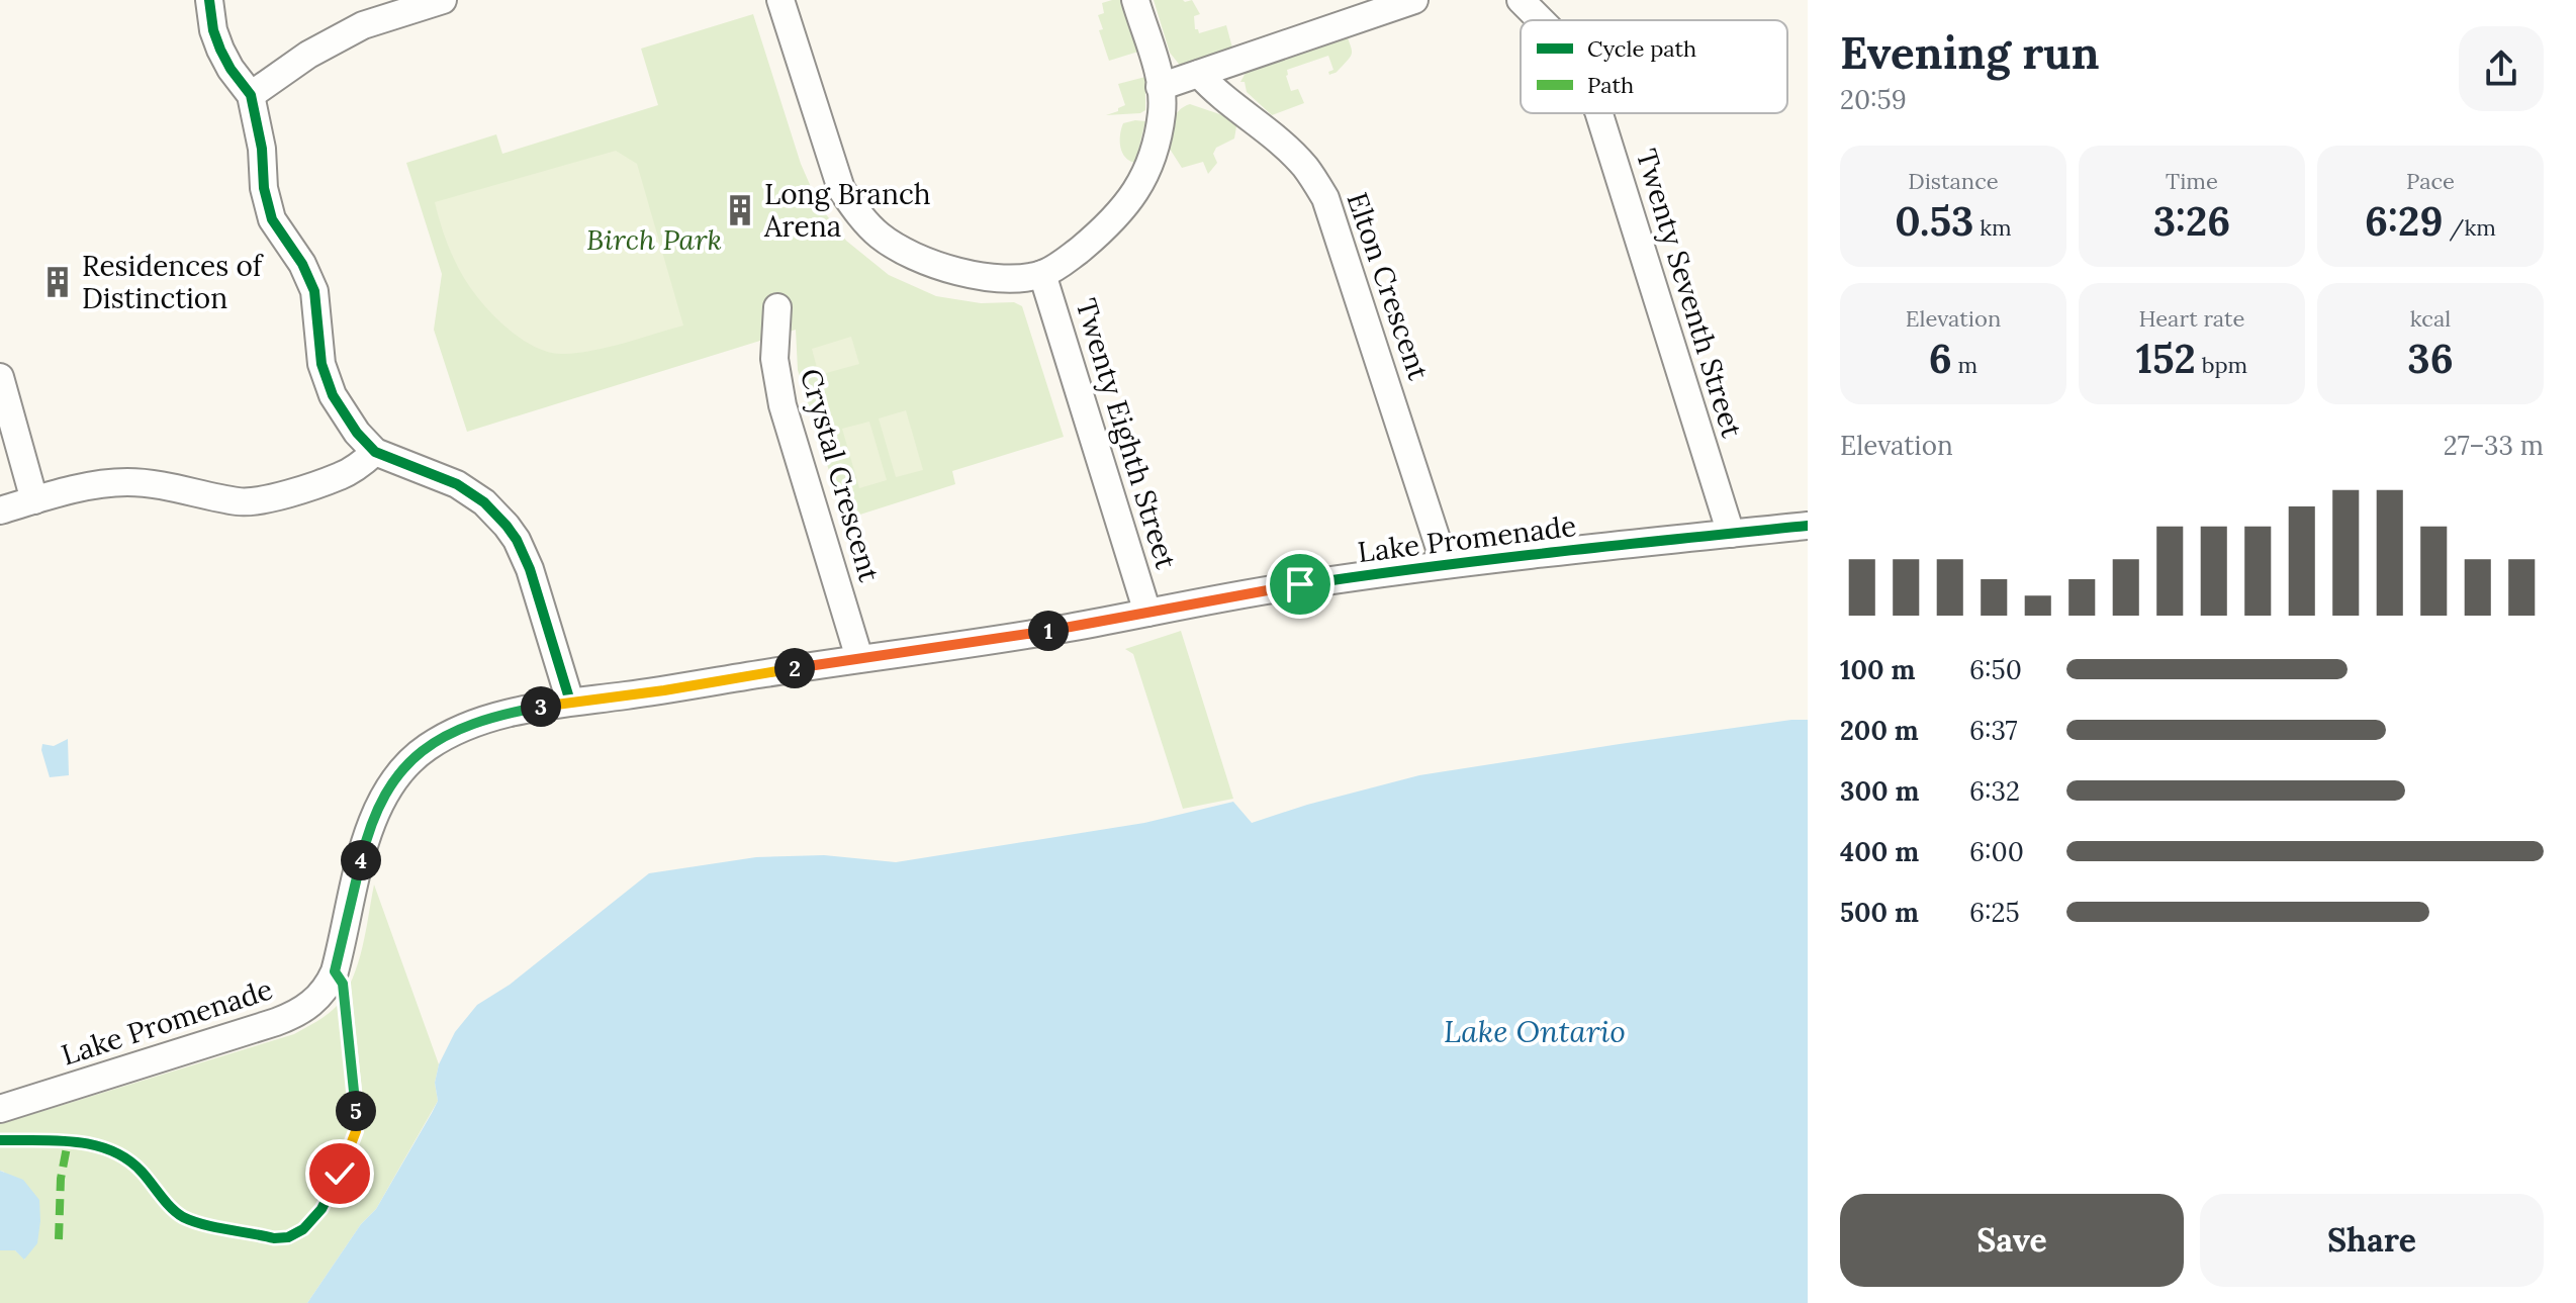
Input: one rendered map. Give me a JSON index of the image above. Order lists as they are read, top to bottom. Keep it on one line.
{"streets":{"street":["Elton Crescent","Twenty Seventh Street","Twenty Eighth Street","Crystal Crescent","Lake Promenade"]},"crossings":[["Elton Crescent","Lake Promenade"],["Twenty Seventh Street","Lake Promenade"],["Twenty Eighth Street","Lake Promenade"],["Crystal Crescent","Lake Promenade"]],"water":["Lake Ontario"],"parks":["Birch Park"],"places":{"building":["Long Branch Arena","Residences of Distinction"]},"legend":["Cycle path","Path"],"page":{"heading":["Evening run","20:59"],"stats":[["Distance","0.53 km"],["Time","3:26"],["Pace","6:29 /km"],["Elevation","6 m"],["Heart rate","152 bpm"],["kcal","36"]],"chart":["Elevation","27–33 m"],"pins":["1","2","3","4","5"],"list":[{"name":"100 m","note":"6:50"},{"name":"200 m","note":"6:37"},{"name":"300 m","note":"6:32"},{"name":"400 m","note":"6:00"},{"name":"500 m","note":"6:25"}],"buttons":["Save","Share"]}}
